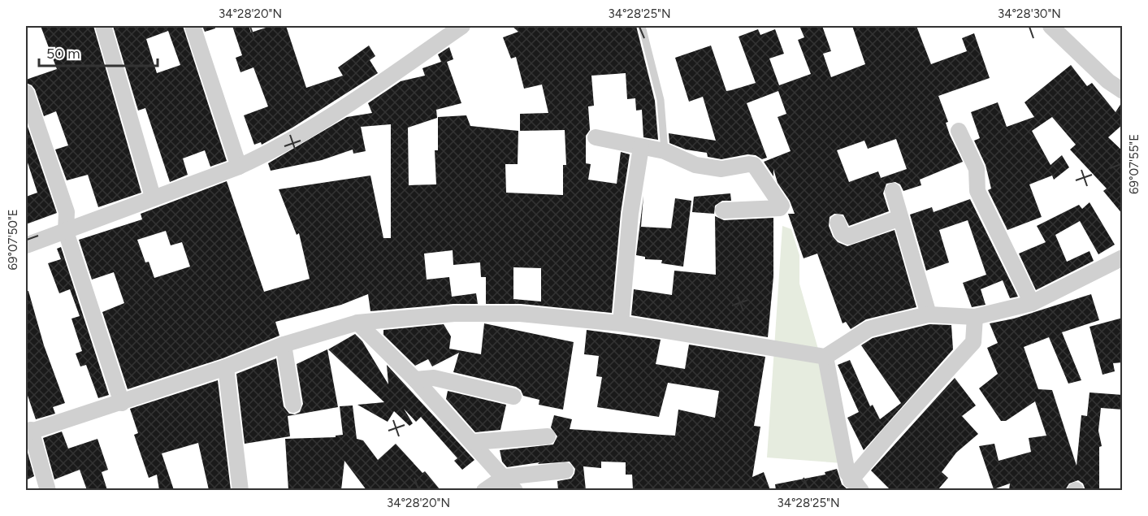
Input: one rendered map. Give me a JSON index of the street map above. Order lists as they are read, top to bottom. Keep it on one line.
{"scale_bar":"50 m","coordinates":["34°28'20\"N","34°28'25\"N","34°28'30\"N","69°07'55\"E","69°07'50\"E"]}
